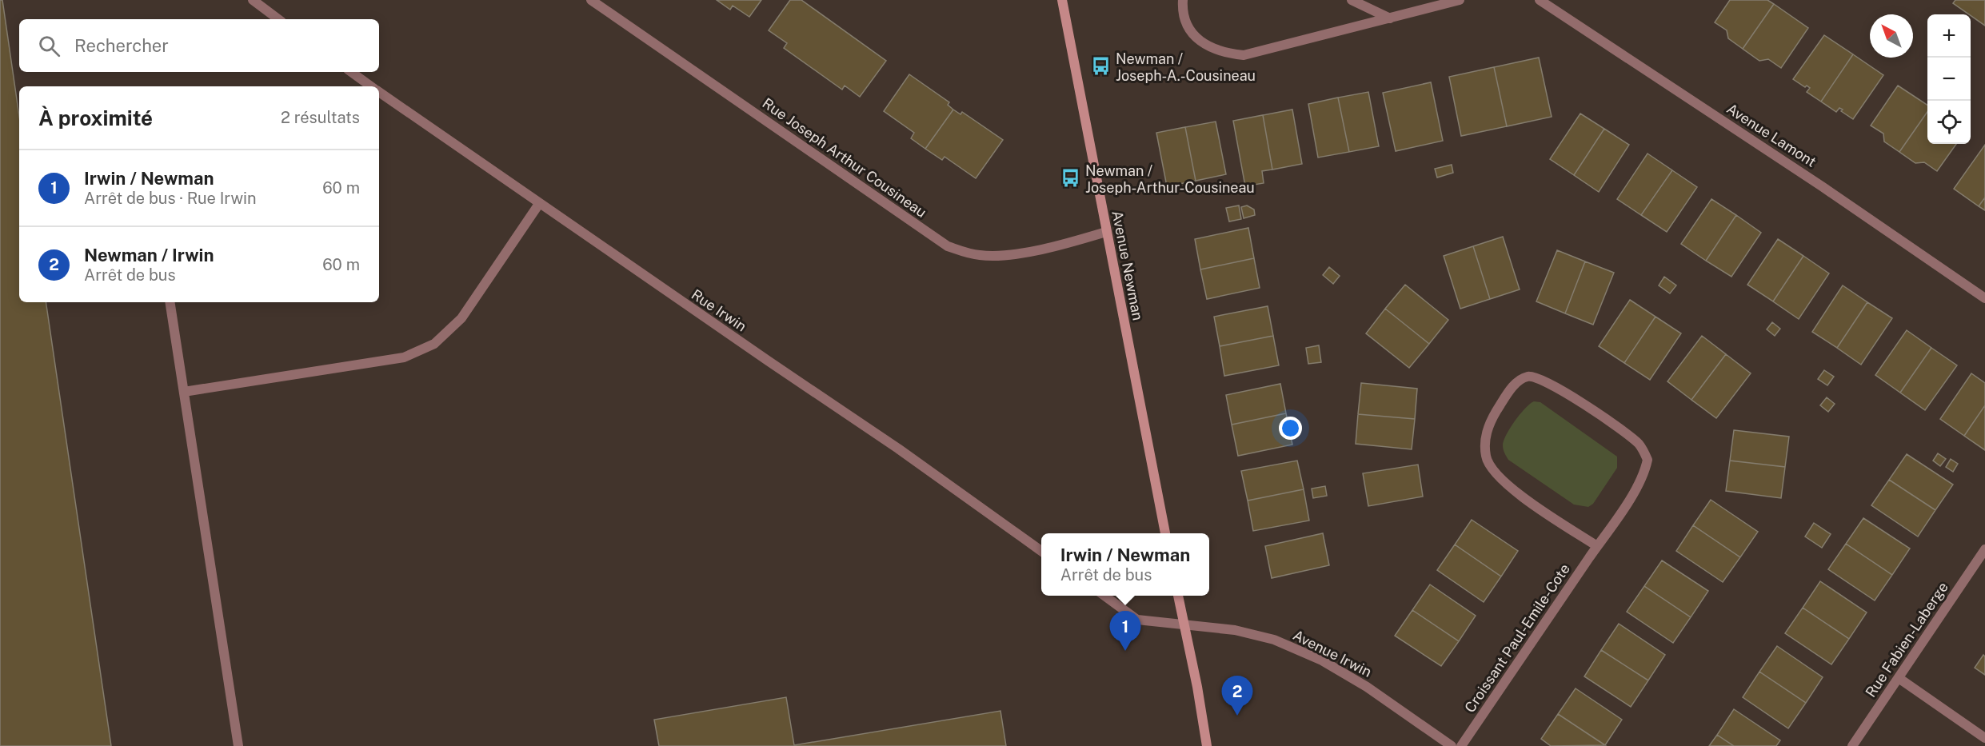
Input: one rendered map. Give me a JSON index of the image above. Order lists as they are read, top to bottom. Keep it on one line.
{"streets":{"street":["Avenue Lamont","Rue Joseph Arthur Cousineau","Avenue Newman","Rue Irwin","Croissant Paul-Emile-Cote","Rue Fabien-Laberge","Avenue Irwin"]},"crossings":[["Rue Joseph Arthur Cousineau","Avenue Newman"]],"places":{"bus stop":["Newman / Joseph-A.-Cousineau","Newman / Joseph-Arthur-Cousineau"]},"north":"top left","page":{"map_buttons":["+","−"],"search":"Rechercher","heading":["À proximité","2 résultats"],"list":[{"mark":"1","name":"Irwin / Newman","note":"Arrêt de bus · Rue Irwin","value":"60 m"},{"mark":"2","name":"Newman / Irwin","note":"Arrêt de bus","value":"60 m"}],"popup":["Irwin / Newman","Arrêt de bus"],"pins":["1","2"]}}
